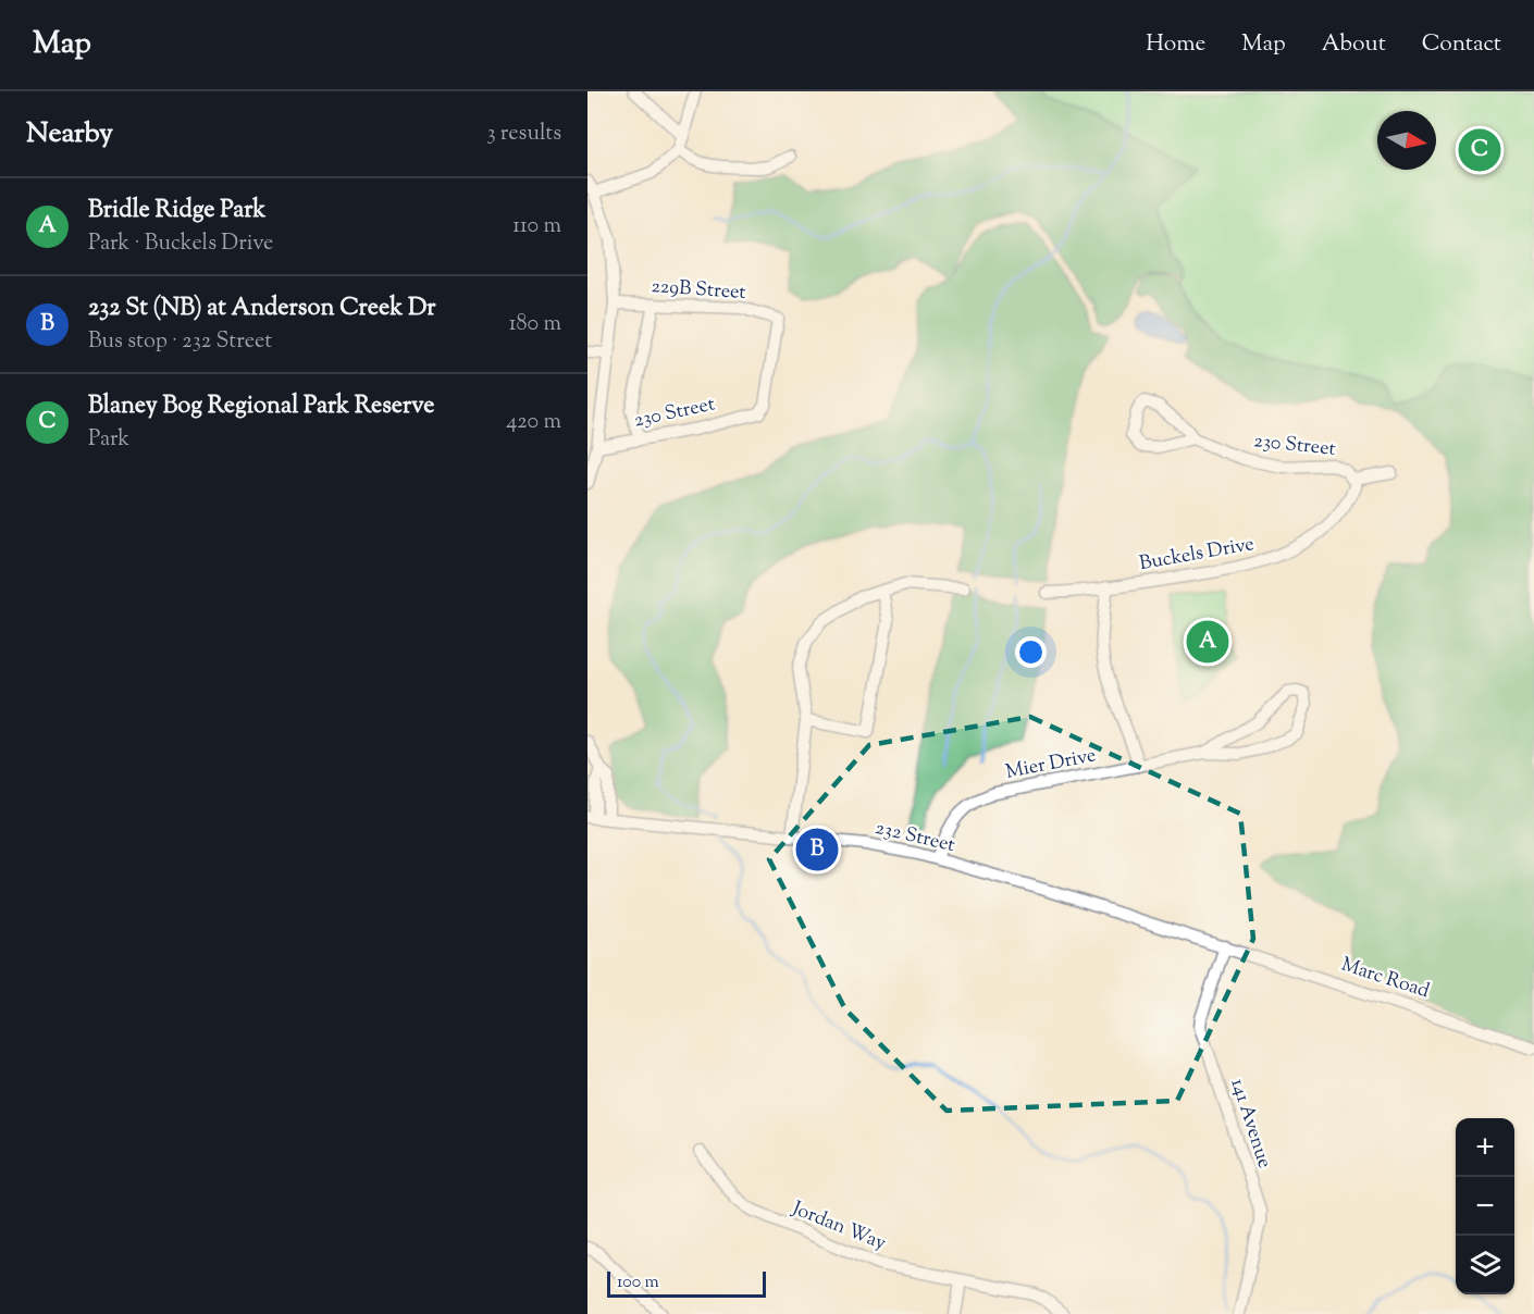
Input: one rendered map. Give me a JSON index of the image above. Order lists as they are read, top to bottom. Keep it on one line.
{"streets":{"street":["229B Street","230 Street","Buckels Drive","Mier Drive","232 Street","Marc Road","141 Avenue","Jordan Way"]},"crossings":[["229B Street","230 Street"],["230 Street","Buckels Drive"],["Mier Drive","232 Street"],["232 Street","Marc Road"],["232 Street","141 Avenue"],["Marc Road","141 Avenue"]],"scale_bar":"100 m","north":"right","page":{"header":"Map","nav":["Home","Map","About","Contact"],"heading":["Nearby","3 results"],"pins":["C","A","B"],"list":[{"mark":"A","name":"Bridle Ridge Park","note":"Park · Buckels Drive","value":"110 m"},{"mark":"B","name":"232 St (NB) at Anderson Creek Dr","note":"Bus stop · 232 Street","value":"180 m"},{"mark":"C","name":"Blaney Bog Regional Park Reserve","note":"Park","value":"420 m"}],"map_buttons":["+","−"],"scale":"100 m"}}
